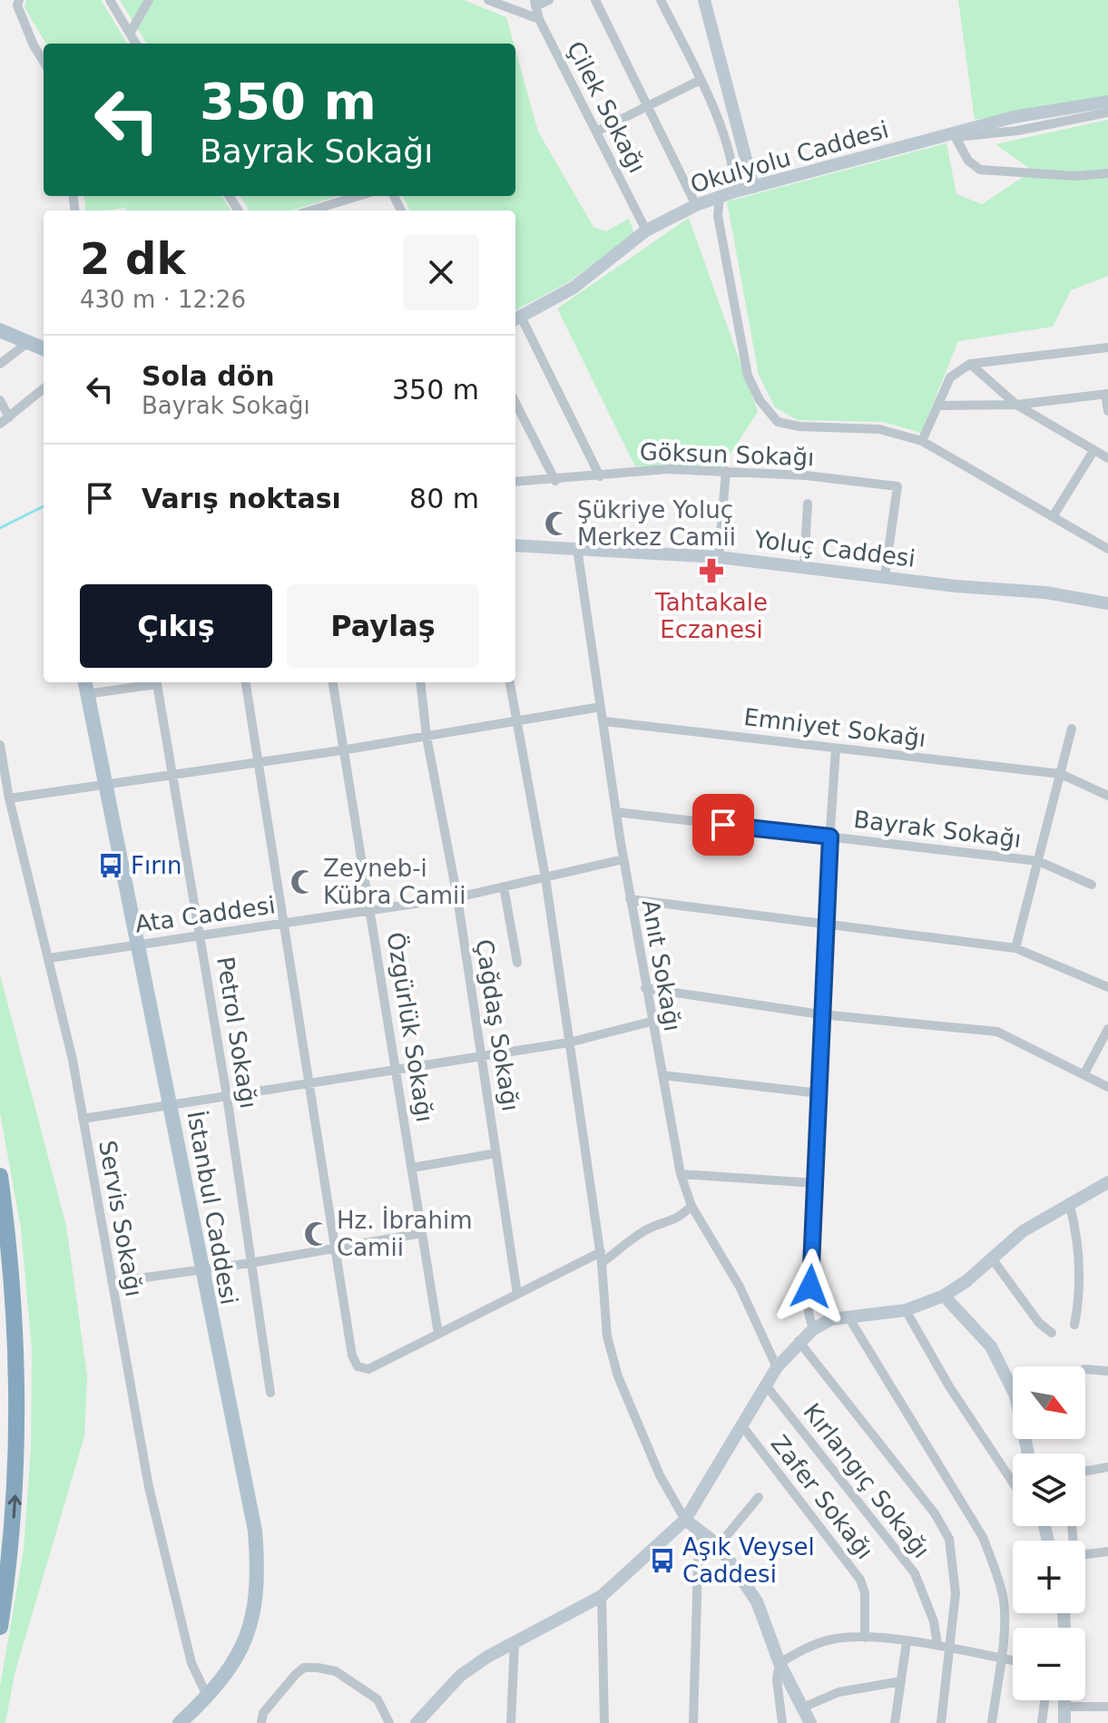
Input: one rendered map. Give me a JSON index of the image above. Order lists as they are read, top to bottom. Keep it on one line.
{"streets":{"main road":["İstanbul Caddesi"],"street":["Çilek Sokağı","Okulyolu Caddesi","Göksun Sokağı","Yoluç Caddesi","Emniyet Sokağı","Bayrak Sokağı","Ata Caddesi","Anıt Sokağı","Çağdaş Sokağı","Özgürlük Sokağı","Petrol Sokağı","Servis Sokağı","Kırlangıç Sokağı","Zafer Sokağı"]},"crossings":[["Çilek Sokağı","Okulyolu Caddesi"],["Göksun Sokağı","Yoluç Caddesi"],["Yoluç Caddesi","Anıt Sokağı"],["Emniyet Sokağı","Anıt Sokağı"],["Bayrak Sokağı","Anıt Sokağı"],["Ata Caddesi","Anıt Sokağı"],["Ata Caddesi","Çağdaş Sokağı"],["Ata Caddesi","Özgürlük Sokağı"],["Ata Caddesi","Petrol Sokağı"],["Ata Caddesi","İstanbul Caddesi"],["Ata Caddesi","Servis Sokağı"],["İstanbul Caddesi","Servis Sokağı"]],"places":{"mosque":["Şükriye Yoluç Merkez Camii","Zeyneb-i Kübra Camii","Hz. İbrahim Camii"],"pharmacy":["Tahtakale Eczanesi"],"bus stop":["Fırın","Aşık Veysel Caddesi"]},"north":"bottom right","page":{"turn":["350 m","Bayrak Sokağı"],"heading":["2 dk","430 m · 12:26"],"list":[{"name":"Sola dön","note":"Bayrak Sokağı","value":"350 m"},{"name":"Varış noktası","value":"80 m"}],"buttons":["Çıkış","Paylaş"],"map_buttons":["+","−"]}}
